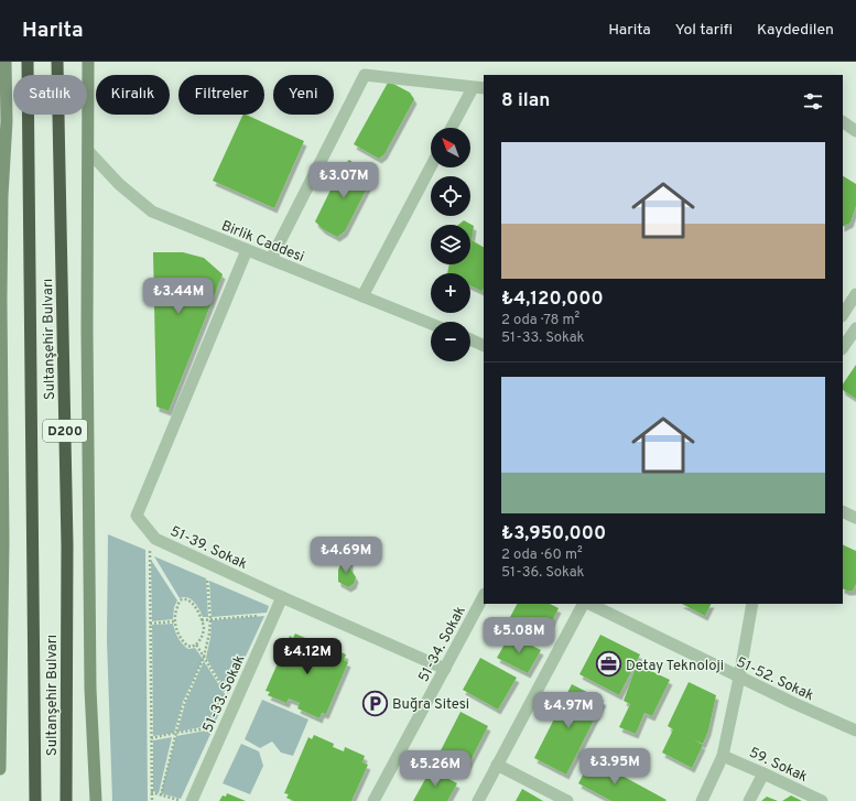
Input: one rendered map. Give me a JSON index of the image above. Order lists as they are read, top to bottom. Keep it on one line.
{"streets":{"highway":["Sultanşehir Bulvarı","D200"],"street":["Birlik Caddesi","51-39. Sokak","51-34. Sokak","51-52. Sokak","51-33. Sokak","59. Sokak"]},"crossings":[["Birlik Caddesi","51-39. Sokak"],["51-39. Sokak","51-34. Sokak"],["51-39. Sokak","51-33. Sokak"]],"places":{"office":["Detay Teknoloji"],"parking":["Buğra Sitesi"]},"north":"top left","page":{"header":"Harita","nav":["Harita","Yol tarifi","Kaydedilen"],"chip":["Satılık","Kiralık","Filtreler","Yeni"],"heading":"8 ilan","map_buttons":["+","−"],"list":[{"name":"₺4,120,000","note":"2 oda · 78 m² · 51-33. Sokak"},{"name":"₺3,950,000","note":"2 oda · 60 m² · 51-36. Sokak"}],"price":["₺3.07M","₺3.44M","₺4.69M","₺5.08M","₺4.12M","₺4.97M","₺3.95M","₺5.26M"]}}
